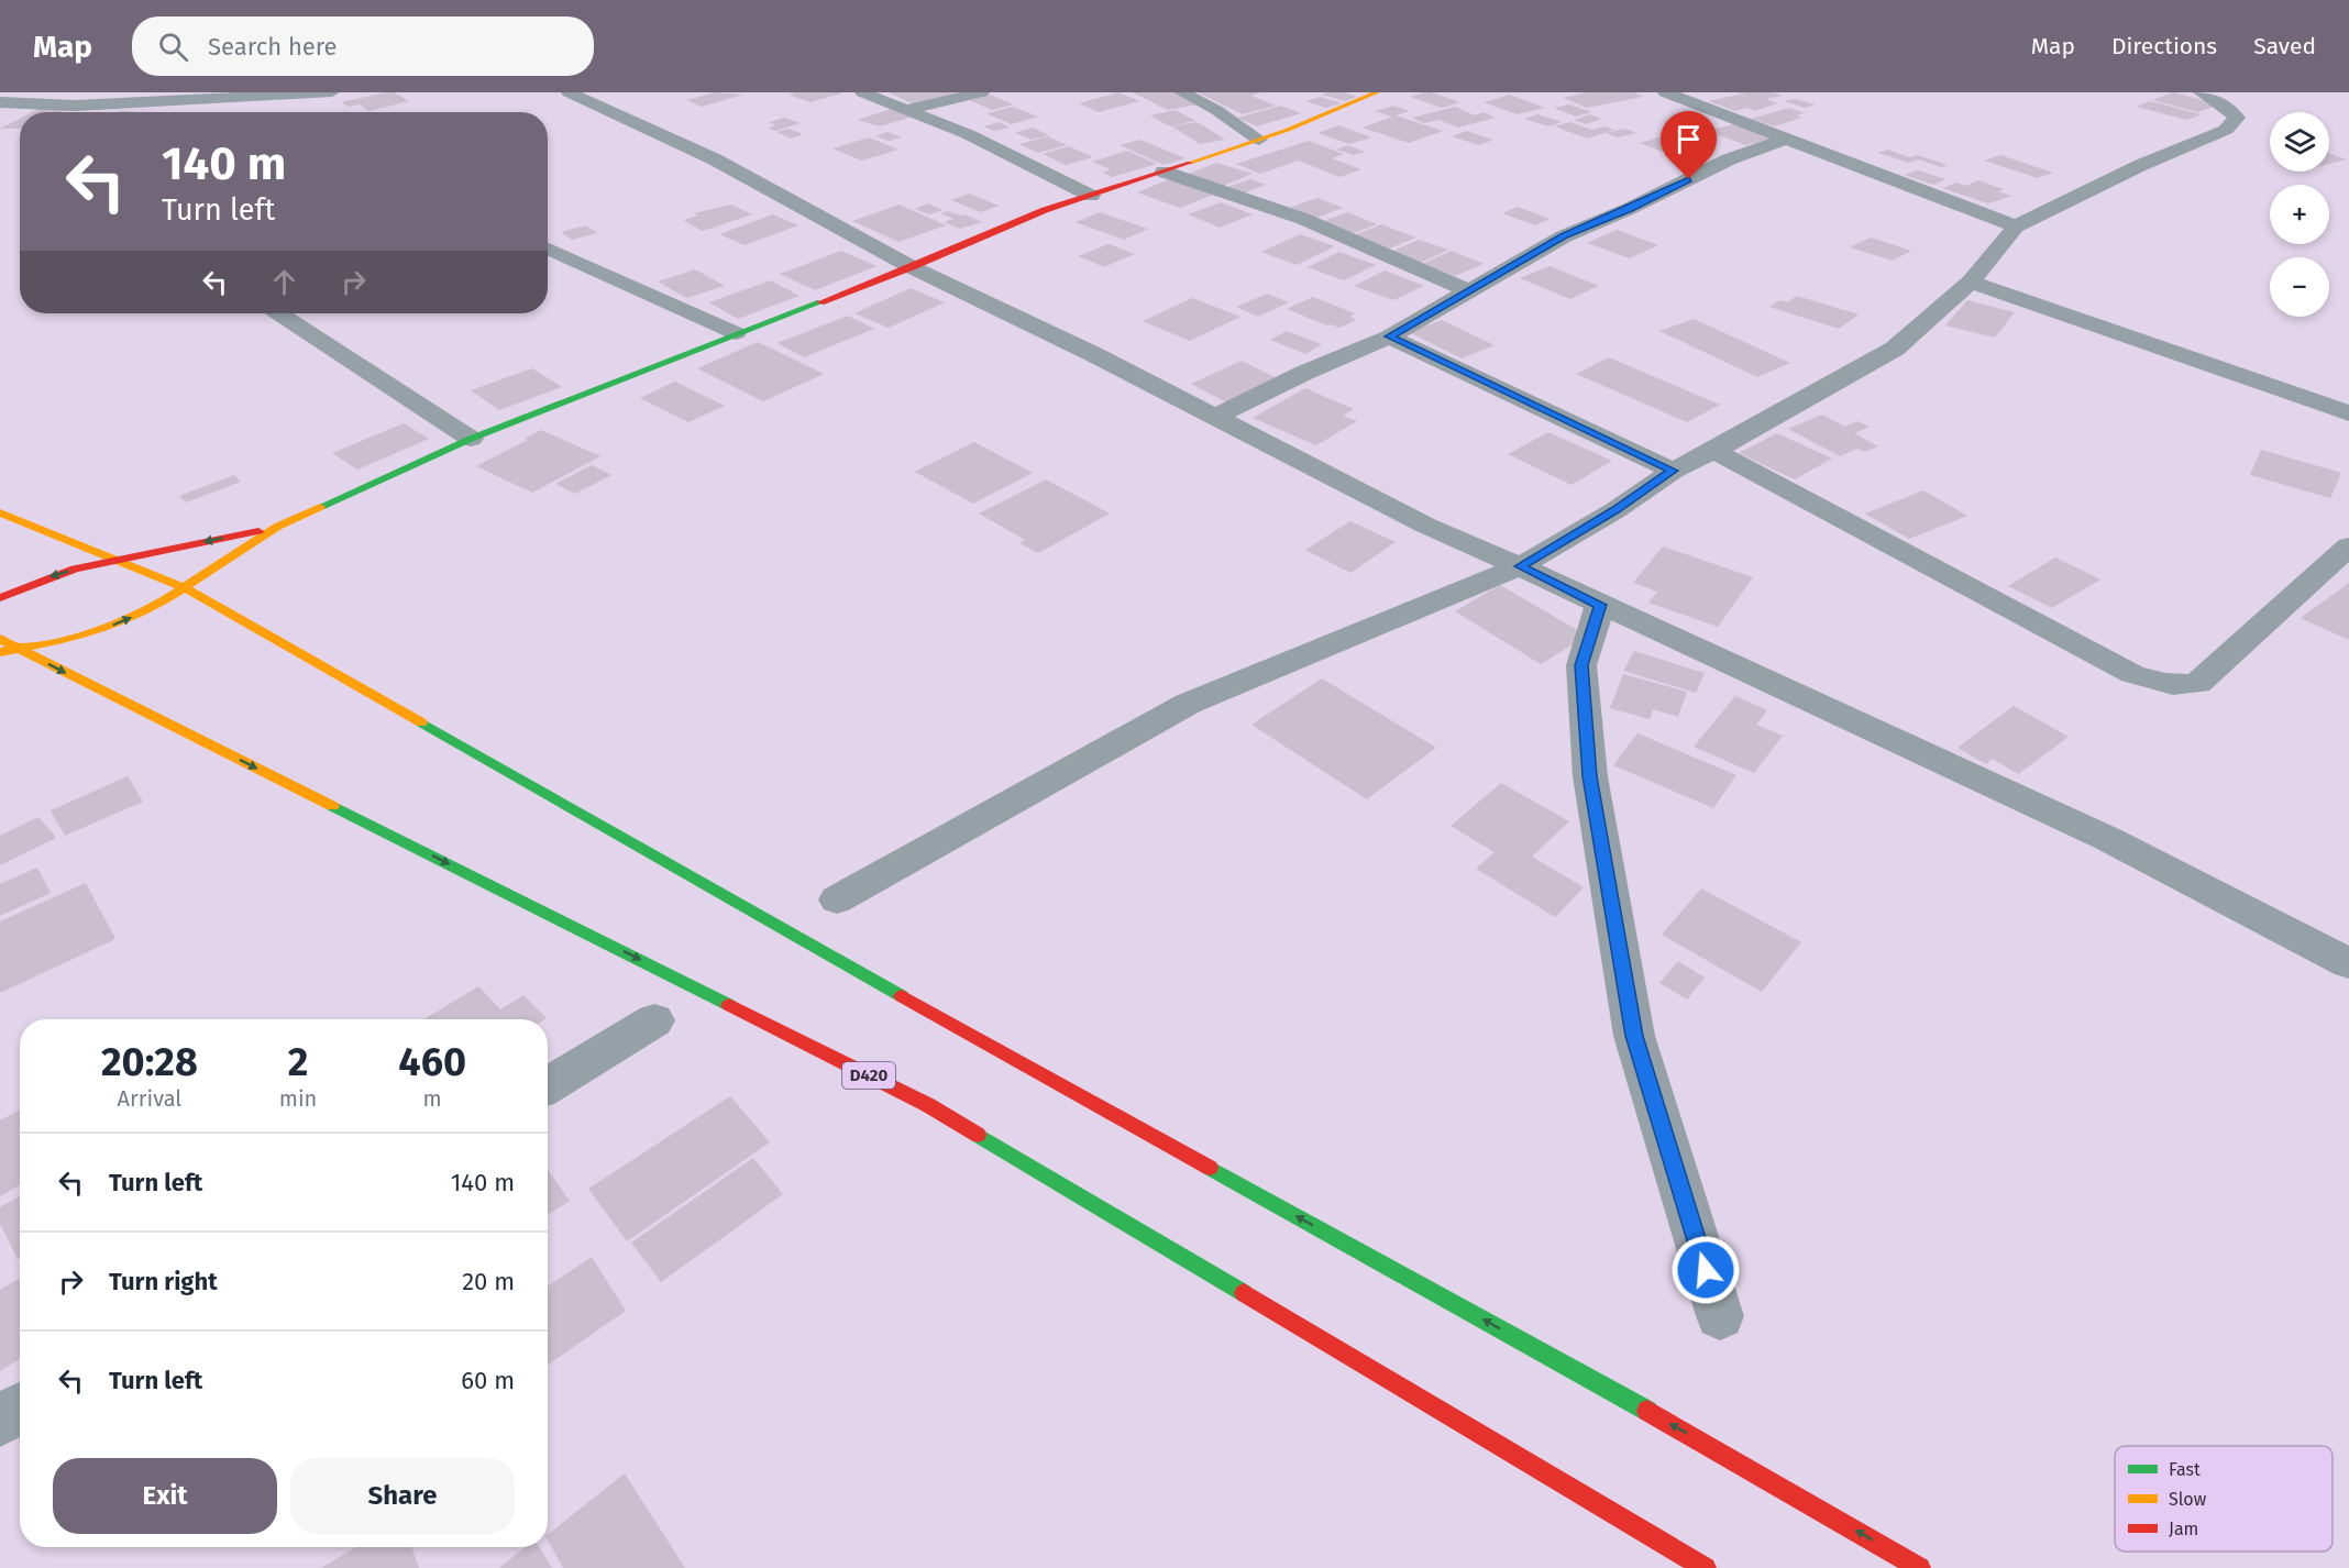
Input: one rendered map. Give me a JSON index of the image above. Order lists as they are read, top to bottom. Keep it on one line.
{"streets":{"main road":["D420"]},"legend":["Fast","Slow","Jam"],"page":{"header":"Map","search":"Search here","nav":["Map","Directions","Saved"],"map_buttons":["+","−"],"turn":["140 m","Turn left"],"eta":["20:28","Arrival","2","min","460","m"],"list":[{"name":"Turn left","value":"140 m"},{"name":"Turn right","value":"20 m"},{"name":"Turn left","value":"60 m"}],"buttons":["Exit","Share"]}}
